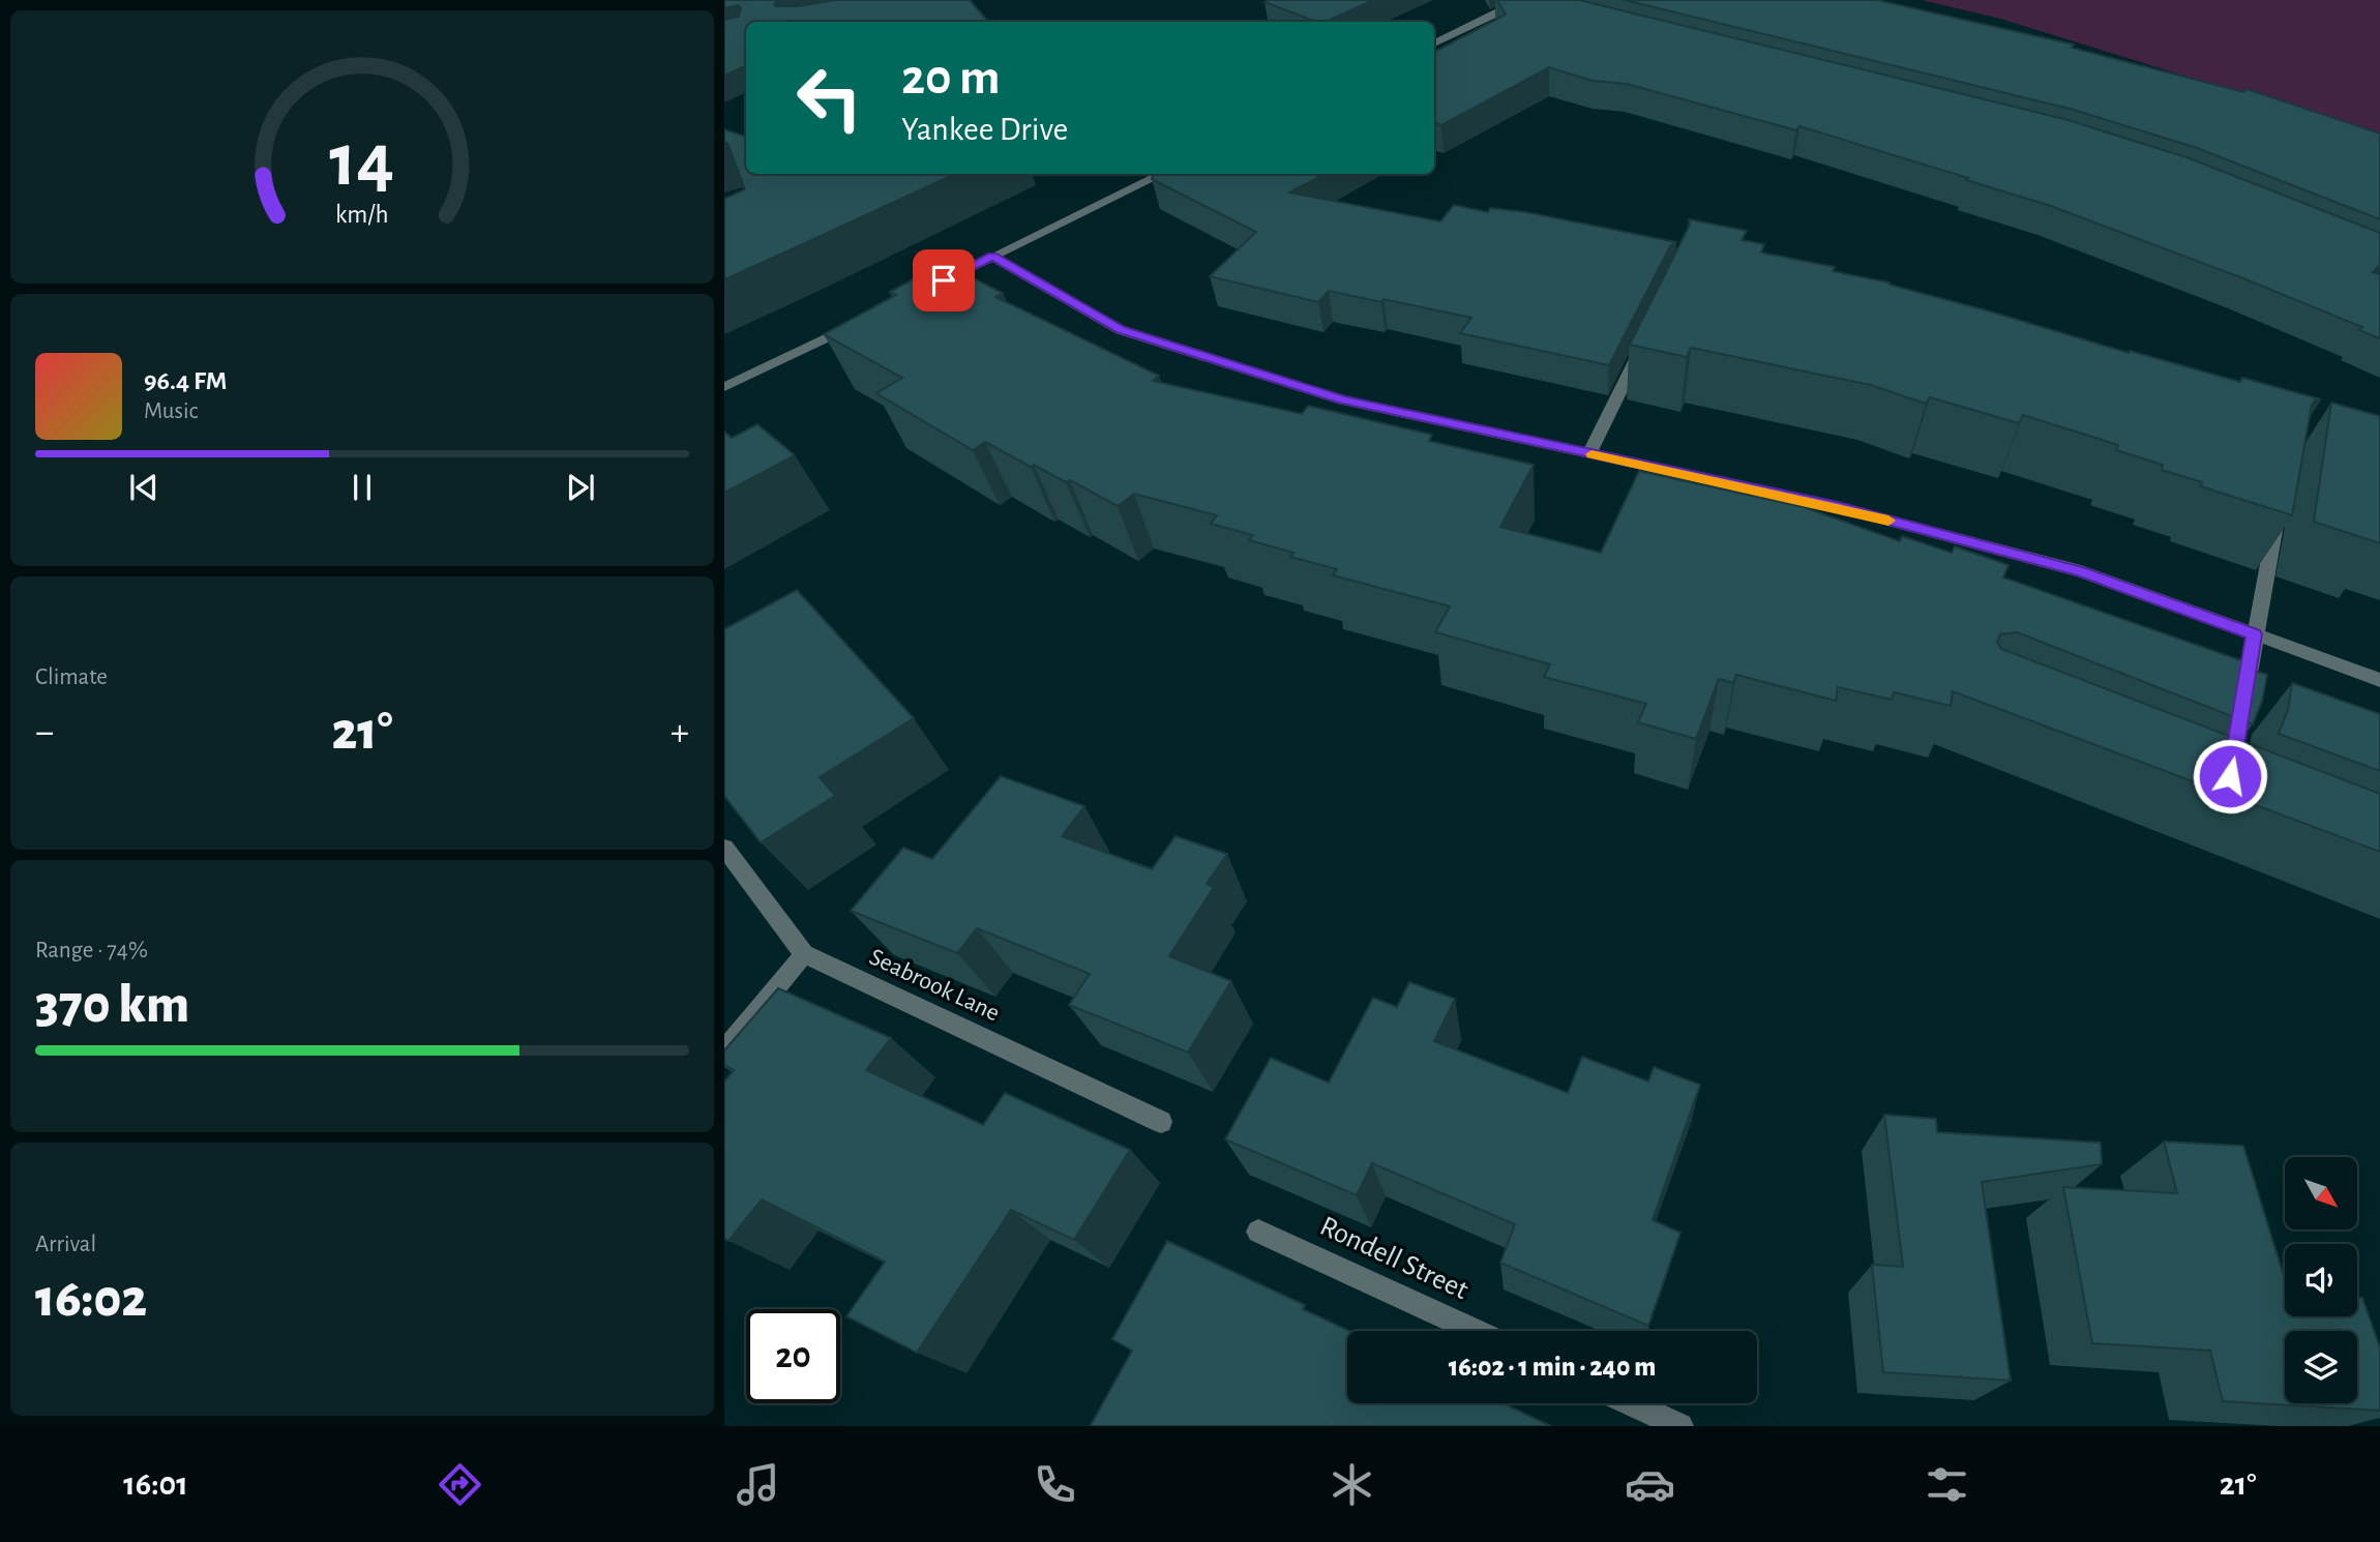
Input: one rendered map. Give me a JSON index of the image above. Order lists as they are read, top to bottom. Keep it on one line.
{"streets":{"street":["Seabrook Lane","Rondell Street"]},"north":"bottom right","page":{"turn":["20 m","Yankee Drive"],"song":["96.4 FM","Music"],"tile":["Climate",["Range · 74%","370 km"],["Arrival","16:02"]],"heat":["−","21°","+"],"limit":"20","trip":"16:02 · 1 min · 240 m","tabs":["16:01","21°"],"gauge":["14","km/h"]}}
